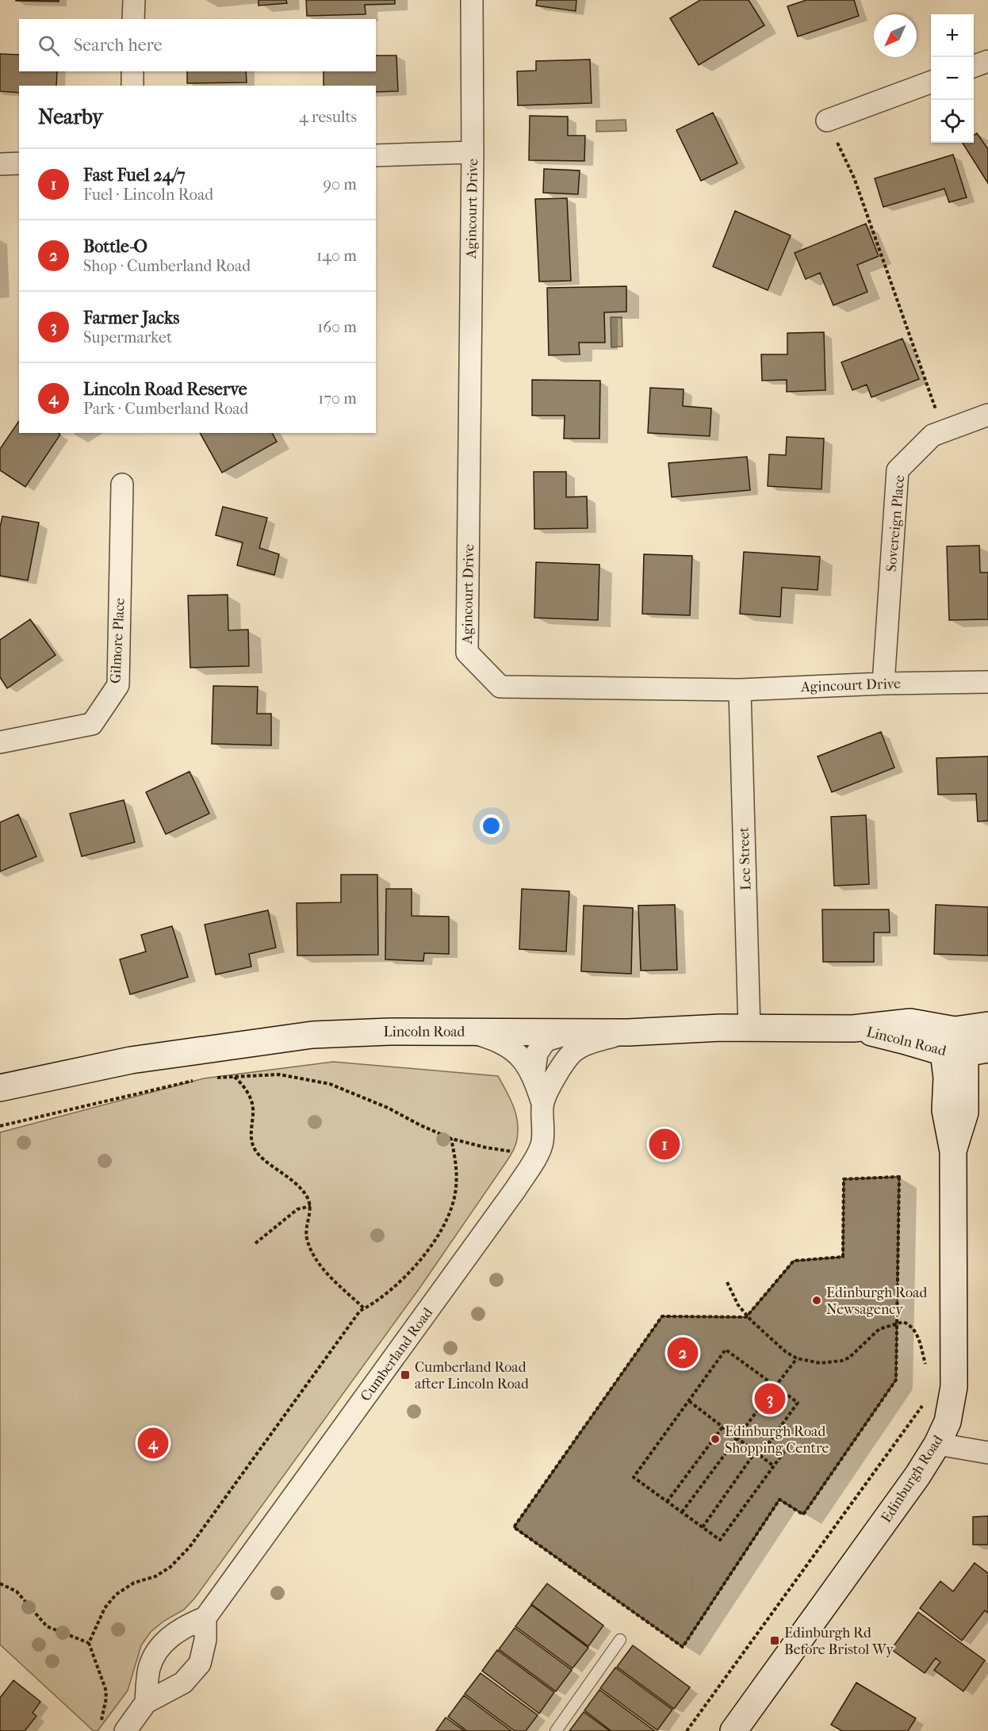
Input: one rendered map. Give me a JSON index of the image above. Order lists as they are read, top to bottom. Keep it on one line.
{"streets":{"street":["Agincourt Drive","Sovereign Place","Gilmore Place","Lee Street","Lincoln Road","Cumberland Road","Edinburgh Road"]},"crossings":[["Agincourt Drive","Sovereign Place"],["Agincourt Drive","Lee Street"],["Lee Street","Lincoln Road"],["Lincoln Road","Cumberland Road"],["Lincoln Road","Edinburgh Road"]],"places":{"other":["Edinburgh Road Newsagency","Edinburgh Road Shopping Centre"],"transit":["Cumberland Road after Lincoln Road","Edinburgh Rd Before Bristol Wy"]},"north":"bottom left","page":{"map_buttons":["+","−"],"search":"Search here","heading":["Nearby","4 results"],"list":[{"mark":"1","name":"Fast Fuel 24/7","note":"Fuel · Lincoln Road","value":"90 m"},{"mark":"2","name":"Bottle-O","note":"Shop · Cumberland Road","value":"140 m"},{"mark":"3","name":"Farmer Jacks","note":"Supermarket","value":"160 m"},{"mark":"4","name":"Lincoln Road Reserve","note":"Park · Cumberland Road","value":"170 m"}],"pins":["1","2","3","4"]}}
